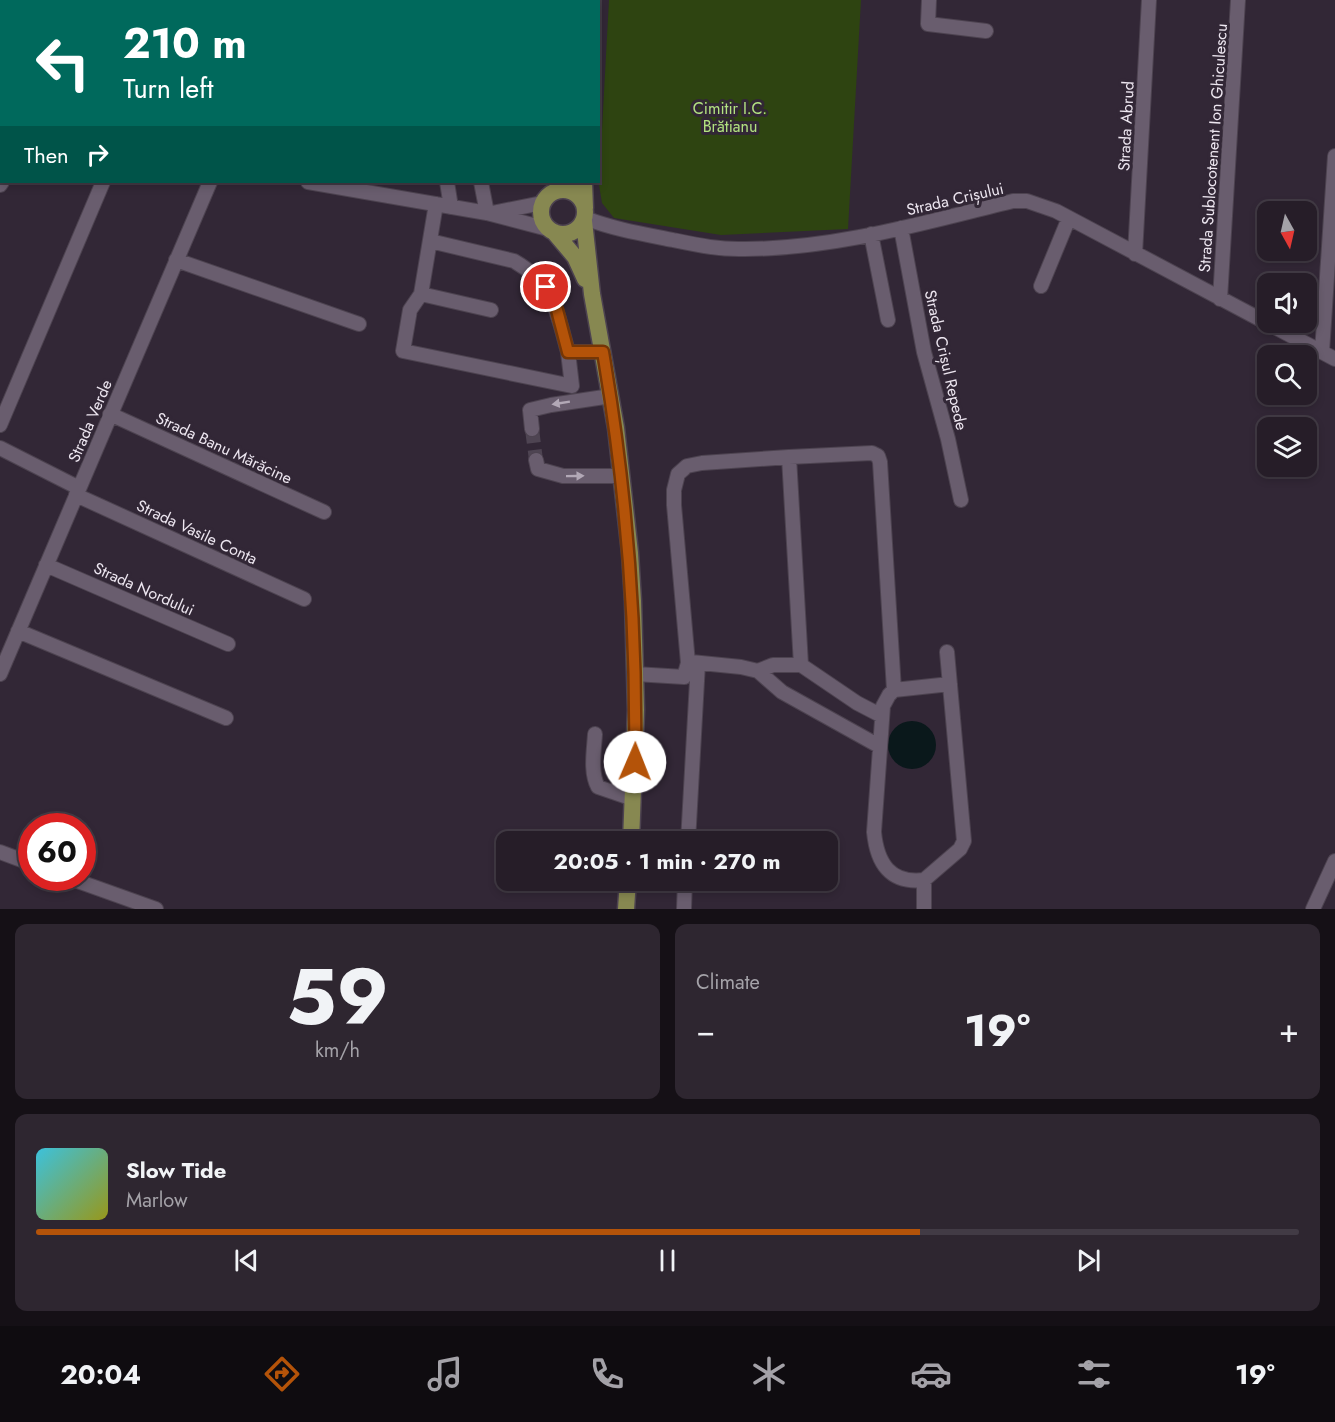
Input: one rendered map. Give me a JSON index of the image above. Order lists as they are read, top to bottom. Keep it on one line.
{"streets":{"street":["Strada Abrud","Strada Sublocotenent Ion Ghiculescu","Strada Crișului","Strada Crișul Repede","Strada Verde","Strada Banu Mărăcine","Strada Vasile Conta","Strada Nordului"]},"crossings":[["Strada Abrud","Strada Crișului"],["Strada Sublocotenent Ion Ghiculescu","Strada Crișului"],["Strada Crișului","Strada Crișul Repede"],["Strada Verde","Strada Banu Mărăcine"],["Strada Verde","Strada Vasile Conta"],["Strada Verde","Strada Nordului"]],"parks":["Cimitir I.C. Brătianu"],"north":"bottom","page":{"turn":["210 m","Turn left"],"then":"Then","limit":"60","trip":"20:05 · 1 min · 270 m","tile":[["59","km/h"],"Climate"],"heat":["−","19°","+"],"song":["Slow Tide","Marlow"],"tabs":["20:04","19°"]}}
